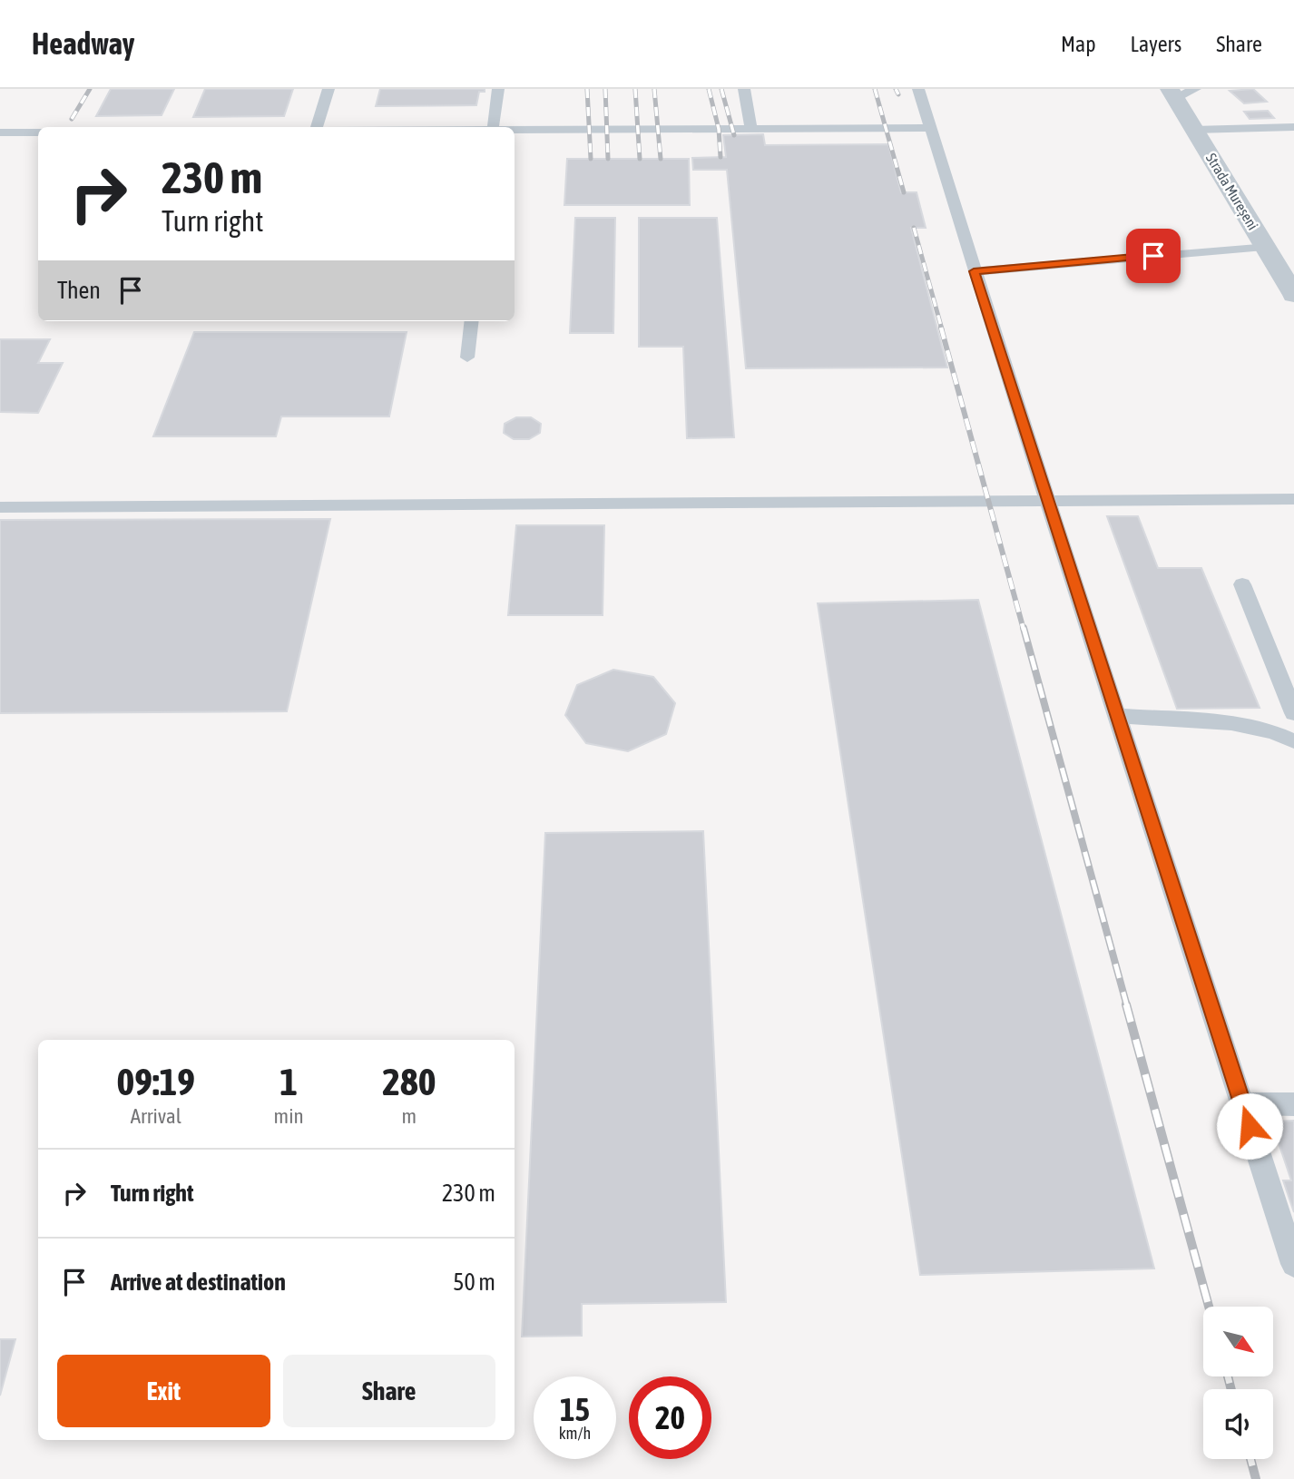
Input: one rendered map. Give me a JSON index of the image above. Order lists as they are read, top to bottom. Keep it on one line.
{"streets":{"street":["Strada Mureșeni"]},"north":"bottom right","page":{"header":"Headway","nav":["Map","Layers","Share"],"turn":["230 m","Turn right"],"then":"Then","eta":["09:19","Arrival","1","min","280","m"],"list":[{"name":"Turn right","value":"230 m"},{"name":"Arrive at destination","value":"50 m"}],"buttons":["Exit","Share"],"speed":"15 km/h","limit":"20"}}
